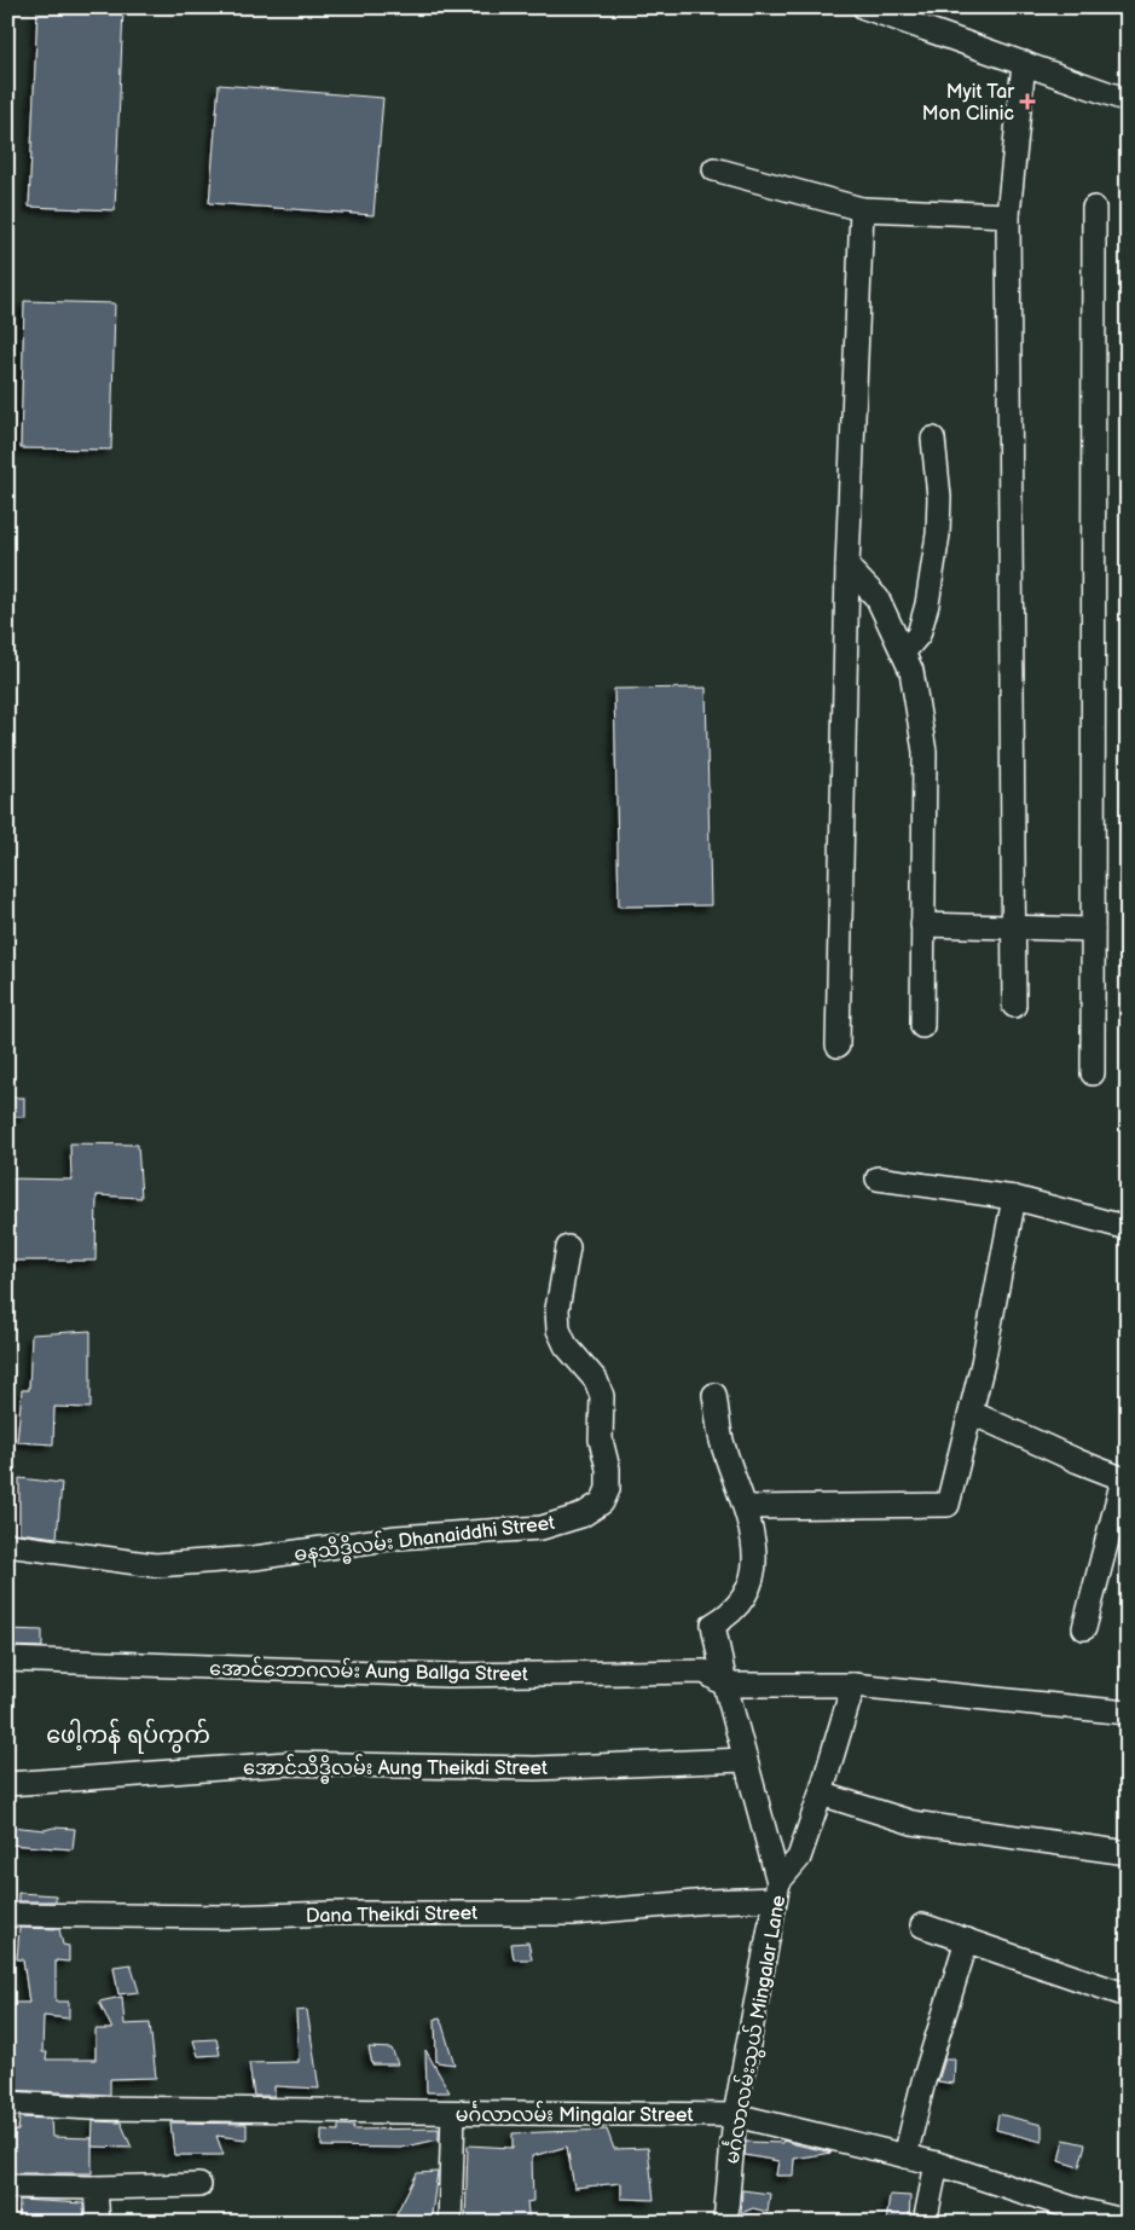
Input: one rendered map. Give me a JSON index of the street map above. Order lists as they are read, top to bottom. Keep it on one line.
{"streets":{"street":["ဓနသိဒ္ဓိလမ်း Dhanaiddhi Street","အောင်ဘောဂလမ်း Aung Ballga Street","အောင်သိဒ္ဓိလမ်း Aung Theikdi Street","Dana Theikdi Street","မင်္ဂလာလမ်းသွယ် Mingalar Lane","မင်္ဂလာလမ်း Mingalar Street"]},"crossings":[["အောင်ဘောဂလမ်း Aung Ballga Street","မင်္ဂလာလမ်းသွယ် Mingalar Lane"],["အောင်သိဒ္ဓိလမ်း Aung Theikdi Street","မင်္ဂလာလမ်းသွယ် Mingalar Lane"],["Dana Theikdi Street","မင်္ဂလာလမ်းသွယ် Mingalar Lane"],["မင်္ဂလာလမ်းသွယ် Mingalar Lane","မင်္ဂလာလမ်း Mingalar Street"]],"districts":["ဖေါ့ကန် ရပ်ကွက်"],"places":{"health":["Myit Tar Mon Clinic"]}}
